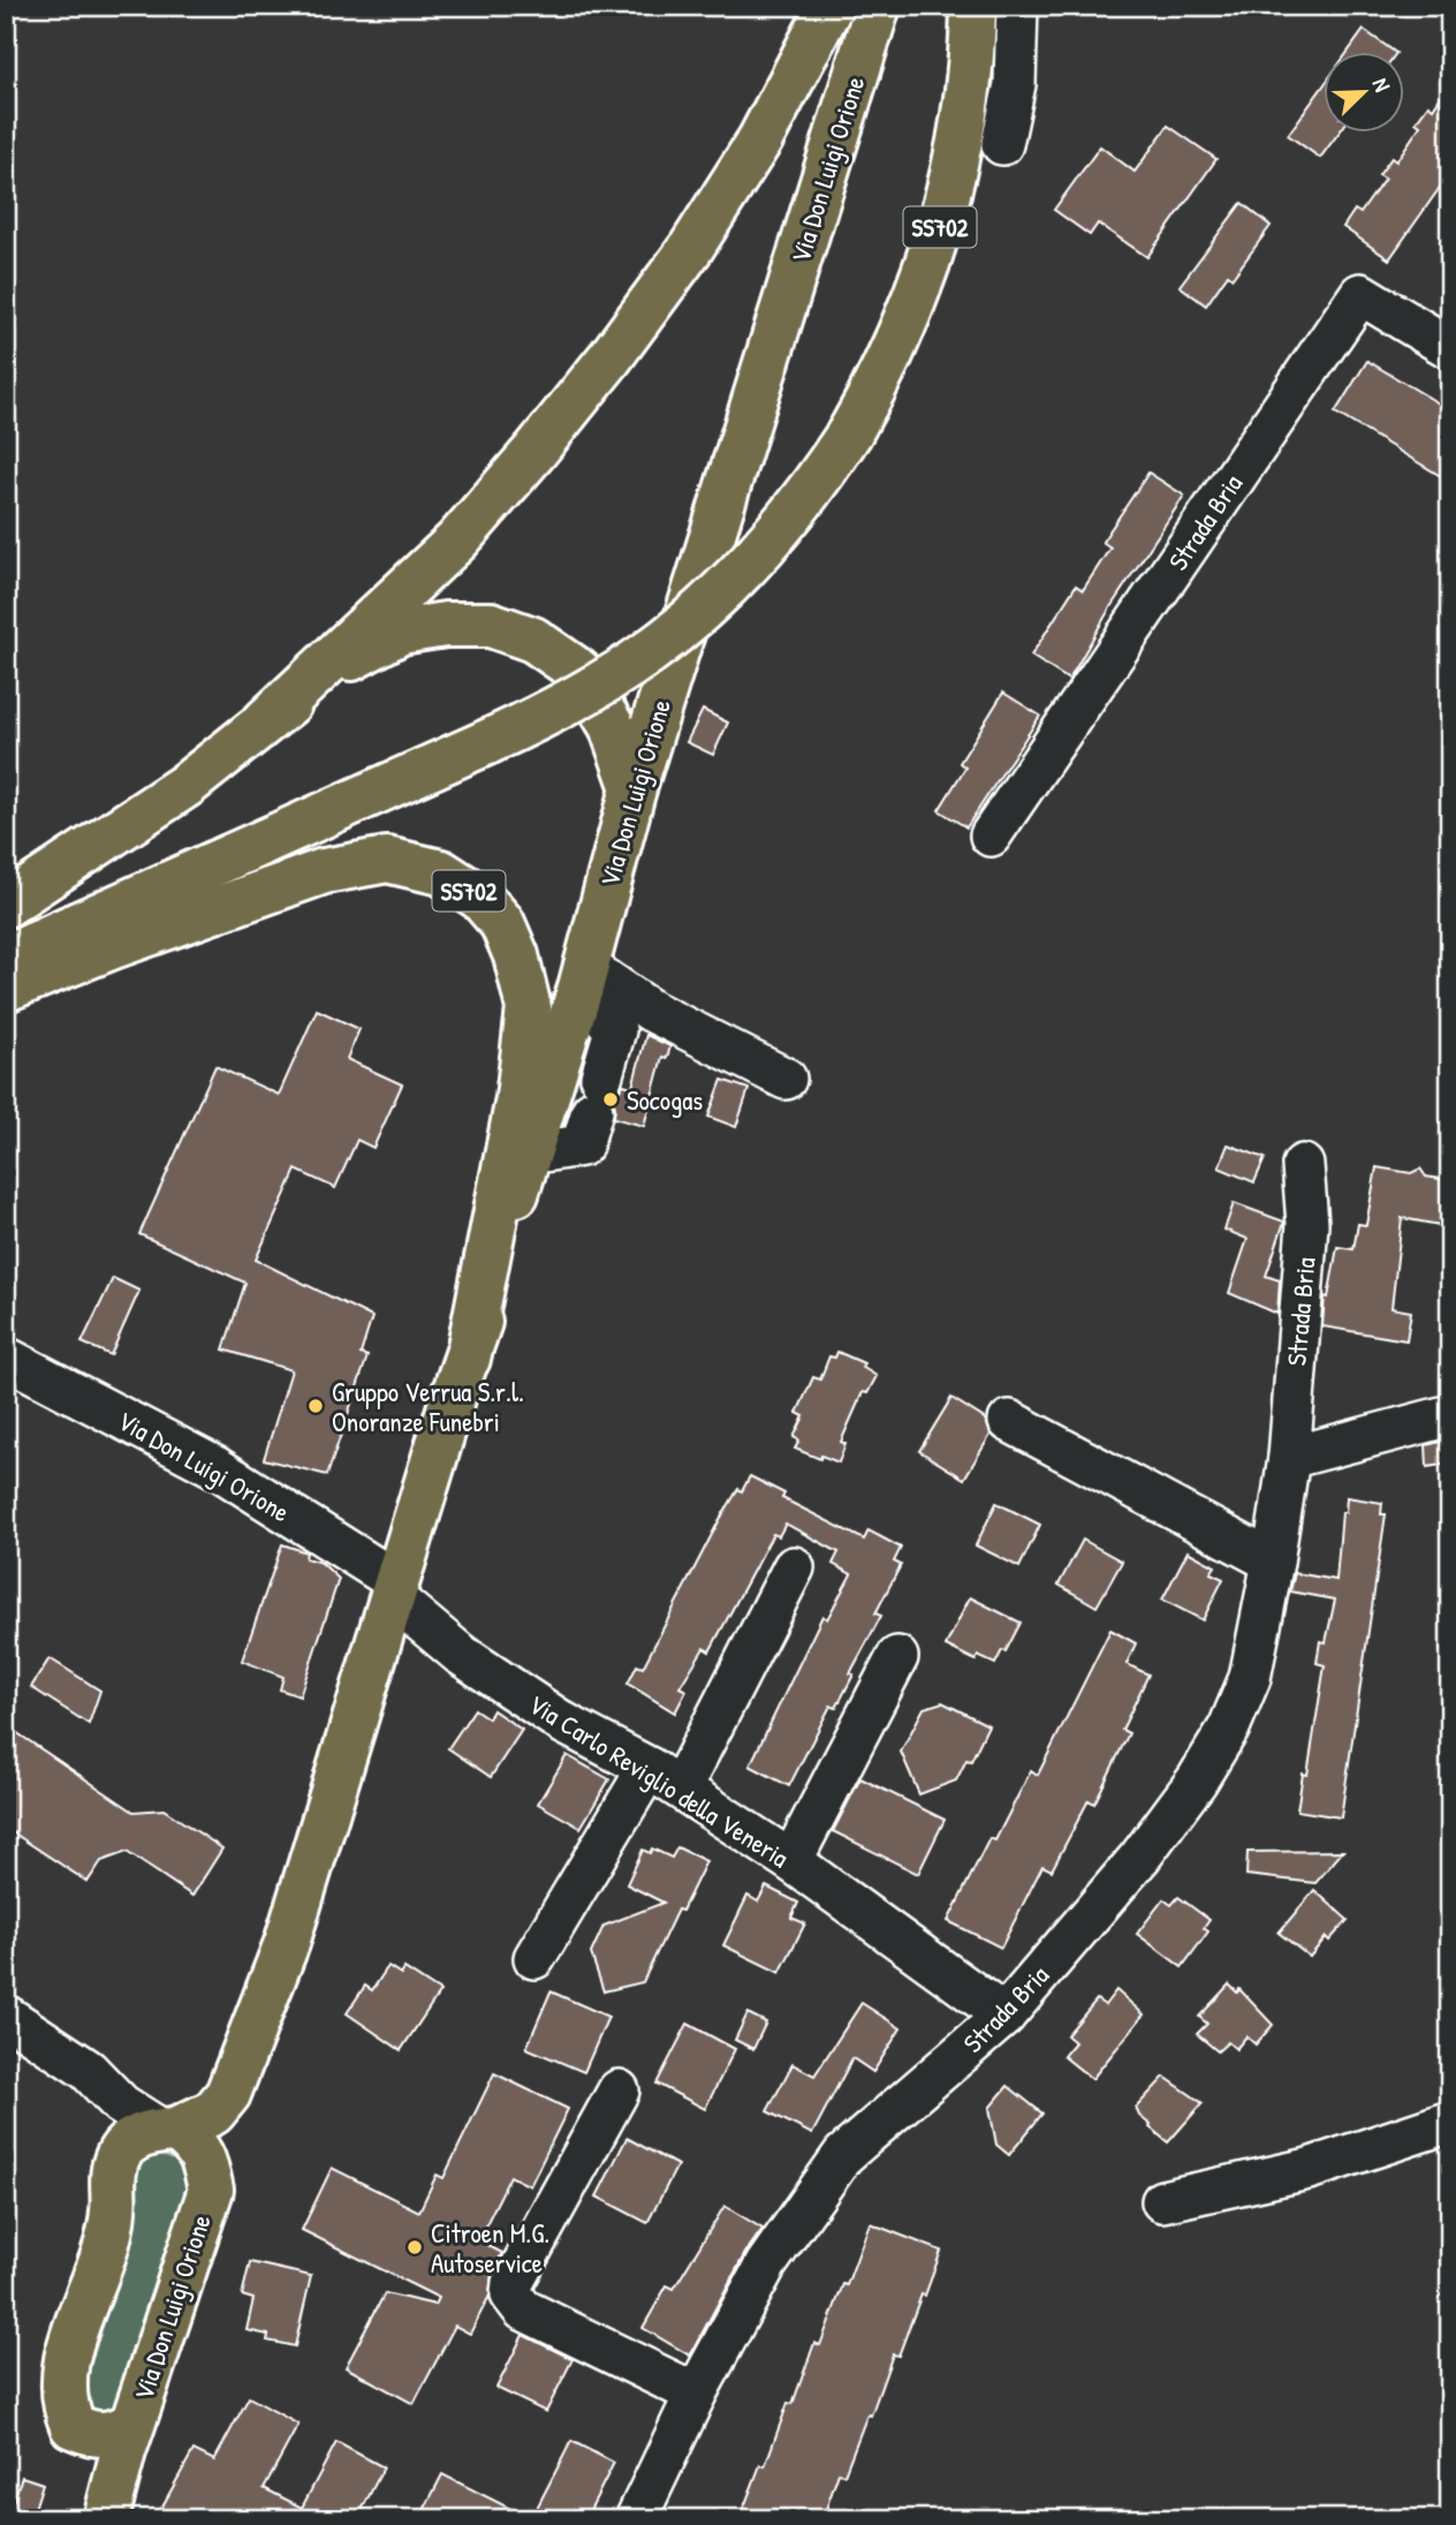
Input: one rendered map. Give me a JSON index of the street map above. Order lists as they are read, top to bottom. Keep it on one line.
{"streets":{"main road":["Via Don Luigi Orione","SS702"],"street":["Strada Bria","Via Carlo Reviglio della Veneria"]},"crossings":[["Via Don Luigi Orione","SS702"],["Via Don Luigi Orione","Via Carlo Reviglio della Veneria"],["Strada Bria","Via Carlo Reviglio della Veneria"]],"places":["Socogas","Gruppo Verrua S.r.l. Onoranze Funebri","Citroen M.G. Autoservice"],"north":"top right"}
